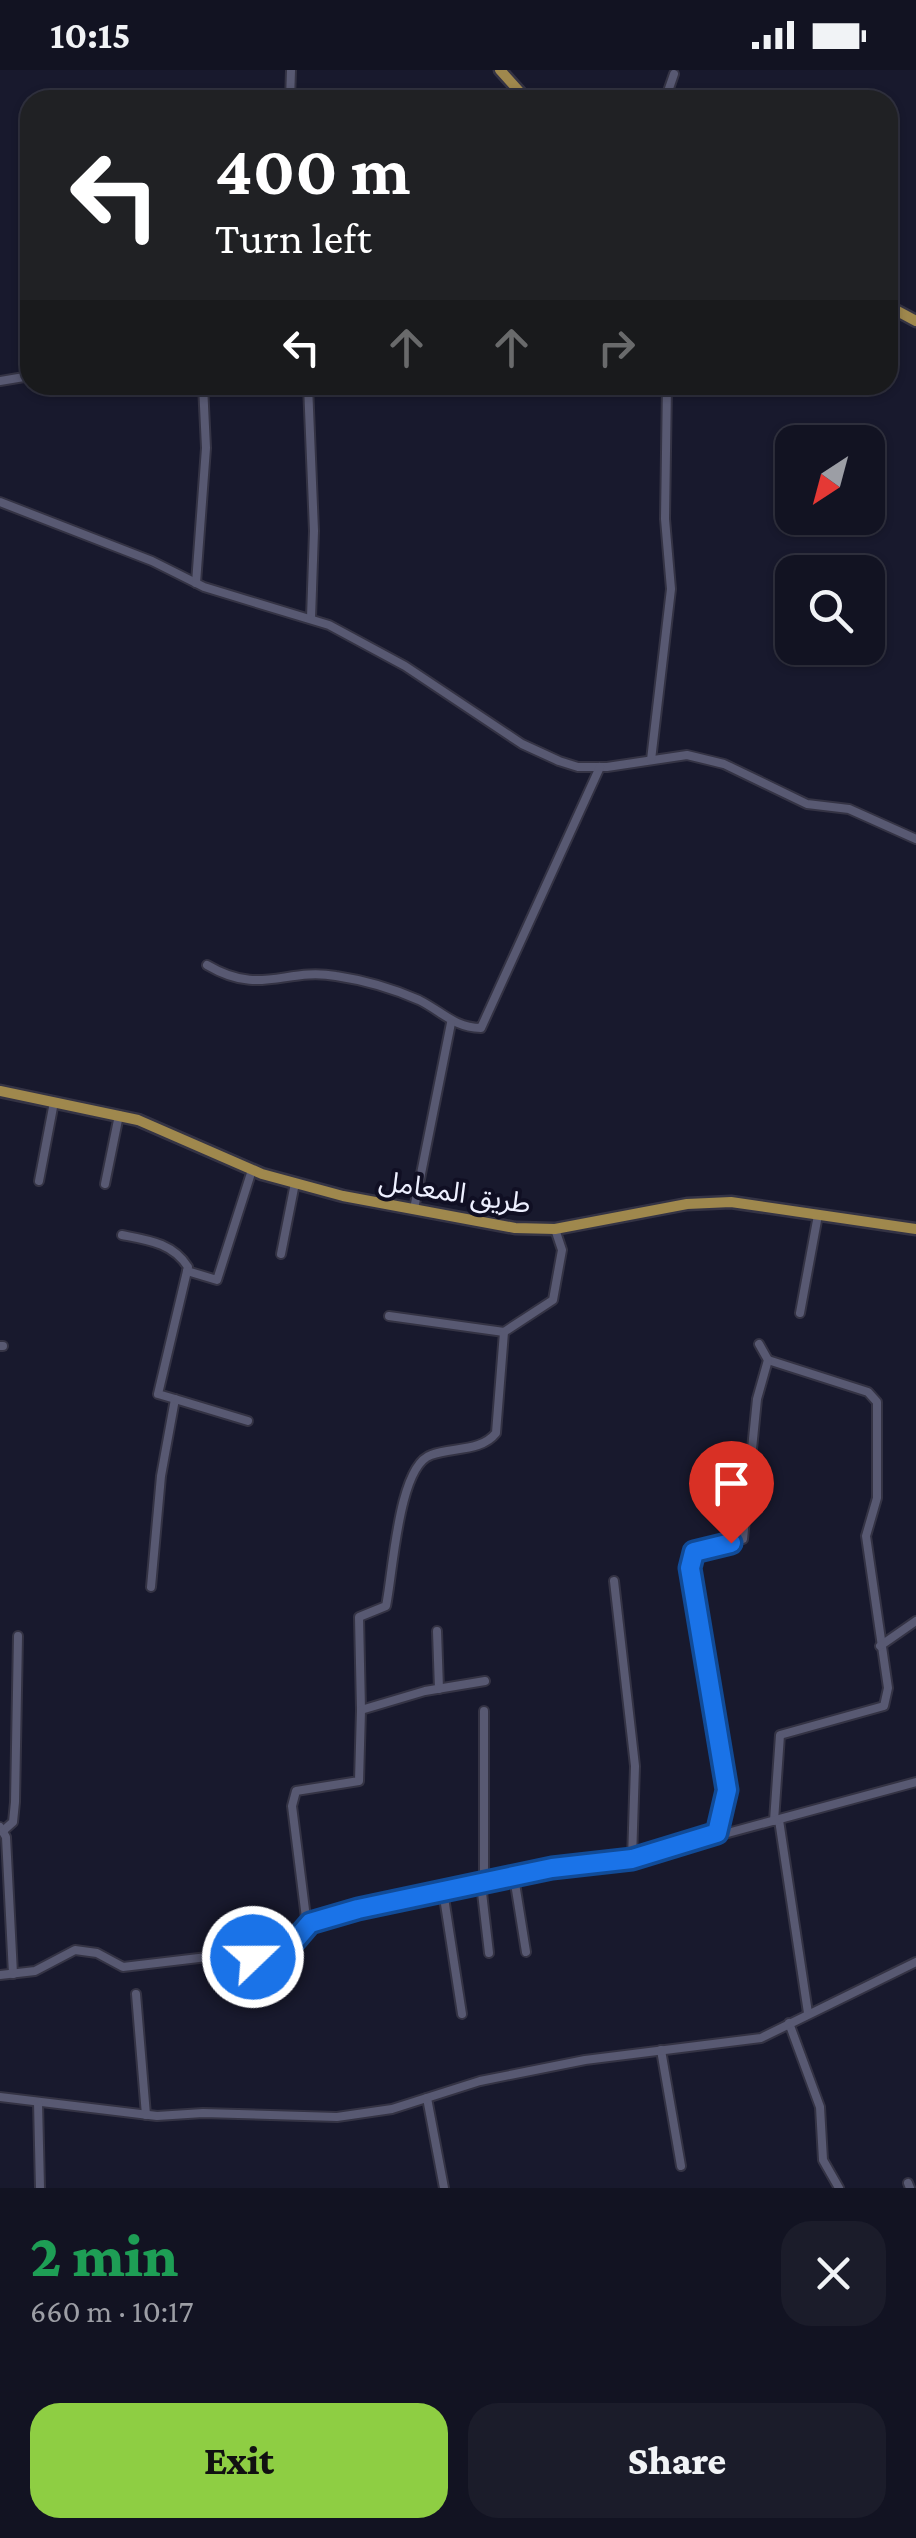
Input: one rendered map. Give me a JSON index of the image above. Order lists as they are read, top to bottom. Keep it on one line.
{"streets":{"main road":["طريق المعامل"]},"north":"bottom left","page":{"status":"10:15","turn":["400 m","Turn left"],"heading":["2 min","660 m · 10:17"],"buttons":["Exit","Share"]}}
